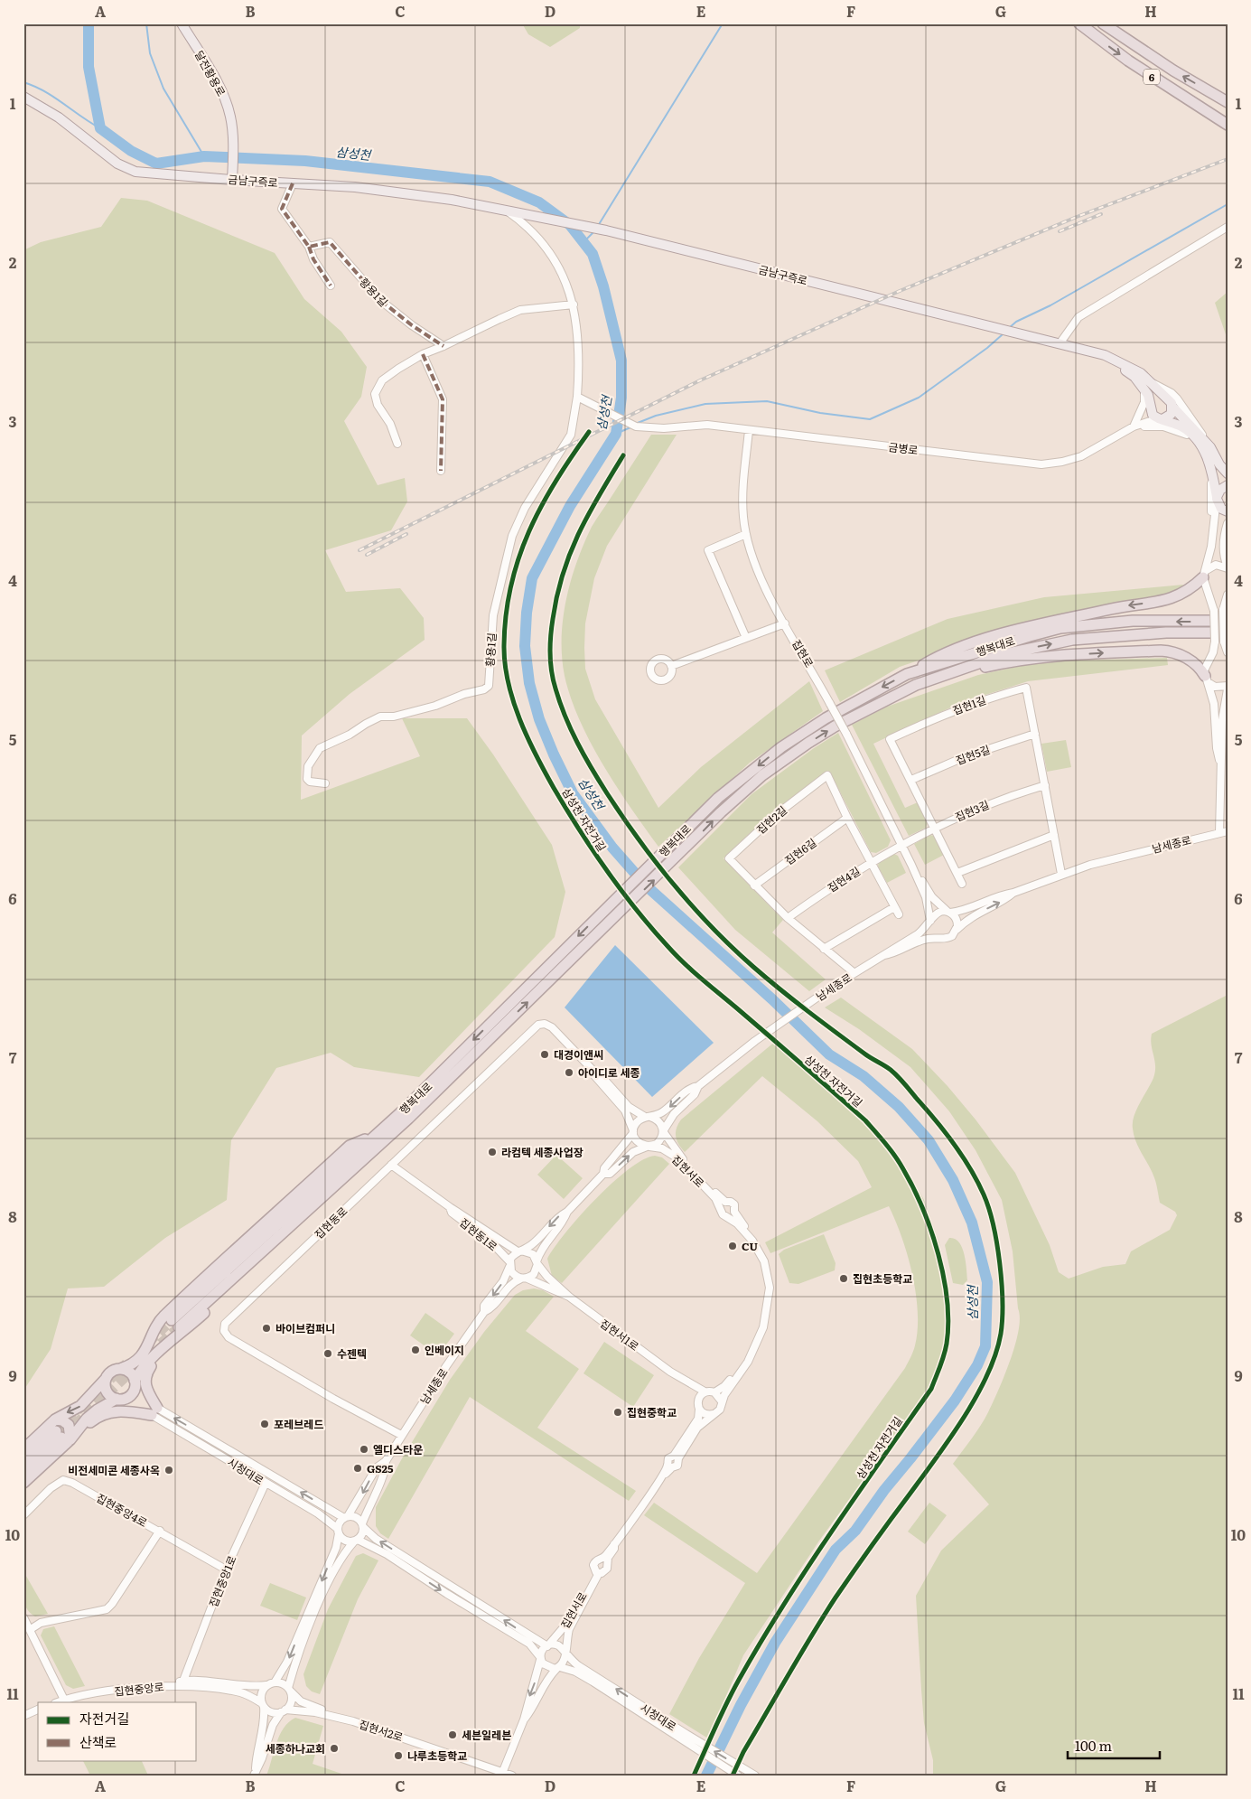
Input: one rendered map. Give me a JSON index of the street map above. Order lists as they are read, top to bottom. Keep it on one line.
{"streets":{"highway":["6","행복대로"],"main road":["달전황용로","금남구즉로"],"street":["황용1길","금병로","집현로","집현1길","집현5길","집현3길","집현2길","남세종로","집현6길","집현4길","집현서로","집현동로","집현동1로","집현서1로","시청대로","집현중앙4로","집현중앙1로","집현중앙로","집현서2로"],"cycle path":["삼성천 자전거길"]},"crossings":[["달전황용로","금남구즉로"],["금남구즉로","황용1길"],["황용1길","금병로"],["금병로","집현로"],["집현로","집현3길"],["집현로","남세종로"],["집현로","집현4길"],["집현1길","집현5길"],["집현1길","집현3길"],["집현1길","남세종로"],["집현3길","집현4길"],["집현2길","남세종로"],["집현2길","집현6길"],["집현2길","집현4길"],["남세종로","집현서로"],["남세종로","집현동로"],["남세종로","집현동1로"],["남세종로","집현서1로"],["남세종로","시청대로"],["집현서로","집현동로"],["집현서로","시청대로"],["집현동로","집현동1로"],["집현동1로","집현서1로"],["시청대로","집현중앙1로"],["집현중앙4로","집현중앙1로"],["집현중앙1로","집현중앙로"],["집현중앙로","집현서2로"]],"water":["삼성천"],"places":["대경이앤씨","아이디로 세종","라컴텍 세종사업장","CU","집현초등학교","바이브컴퍼니","인베이지","수젠텍","집현중학교","포레브레드","엘디스타운","GS25","비전세미콘 세종사옥","세븐일레븐","세종하나교회","나루초등학교"],"legend":["자전거길","산책로"],"scale_bar":"100 m","grid":{"columns":["A","B","C","D","E","F","G","H"],"rows":["1","2","3","4","5","6","7","8","9","10","11"]}}
